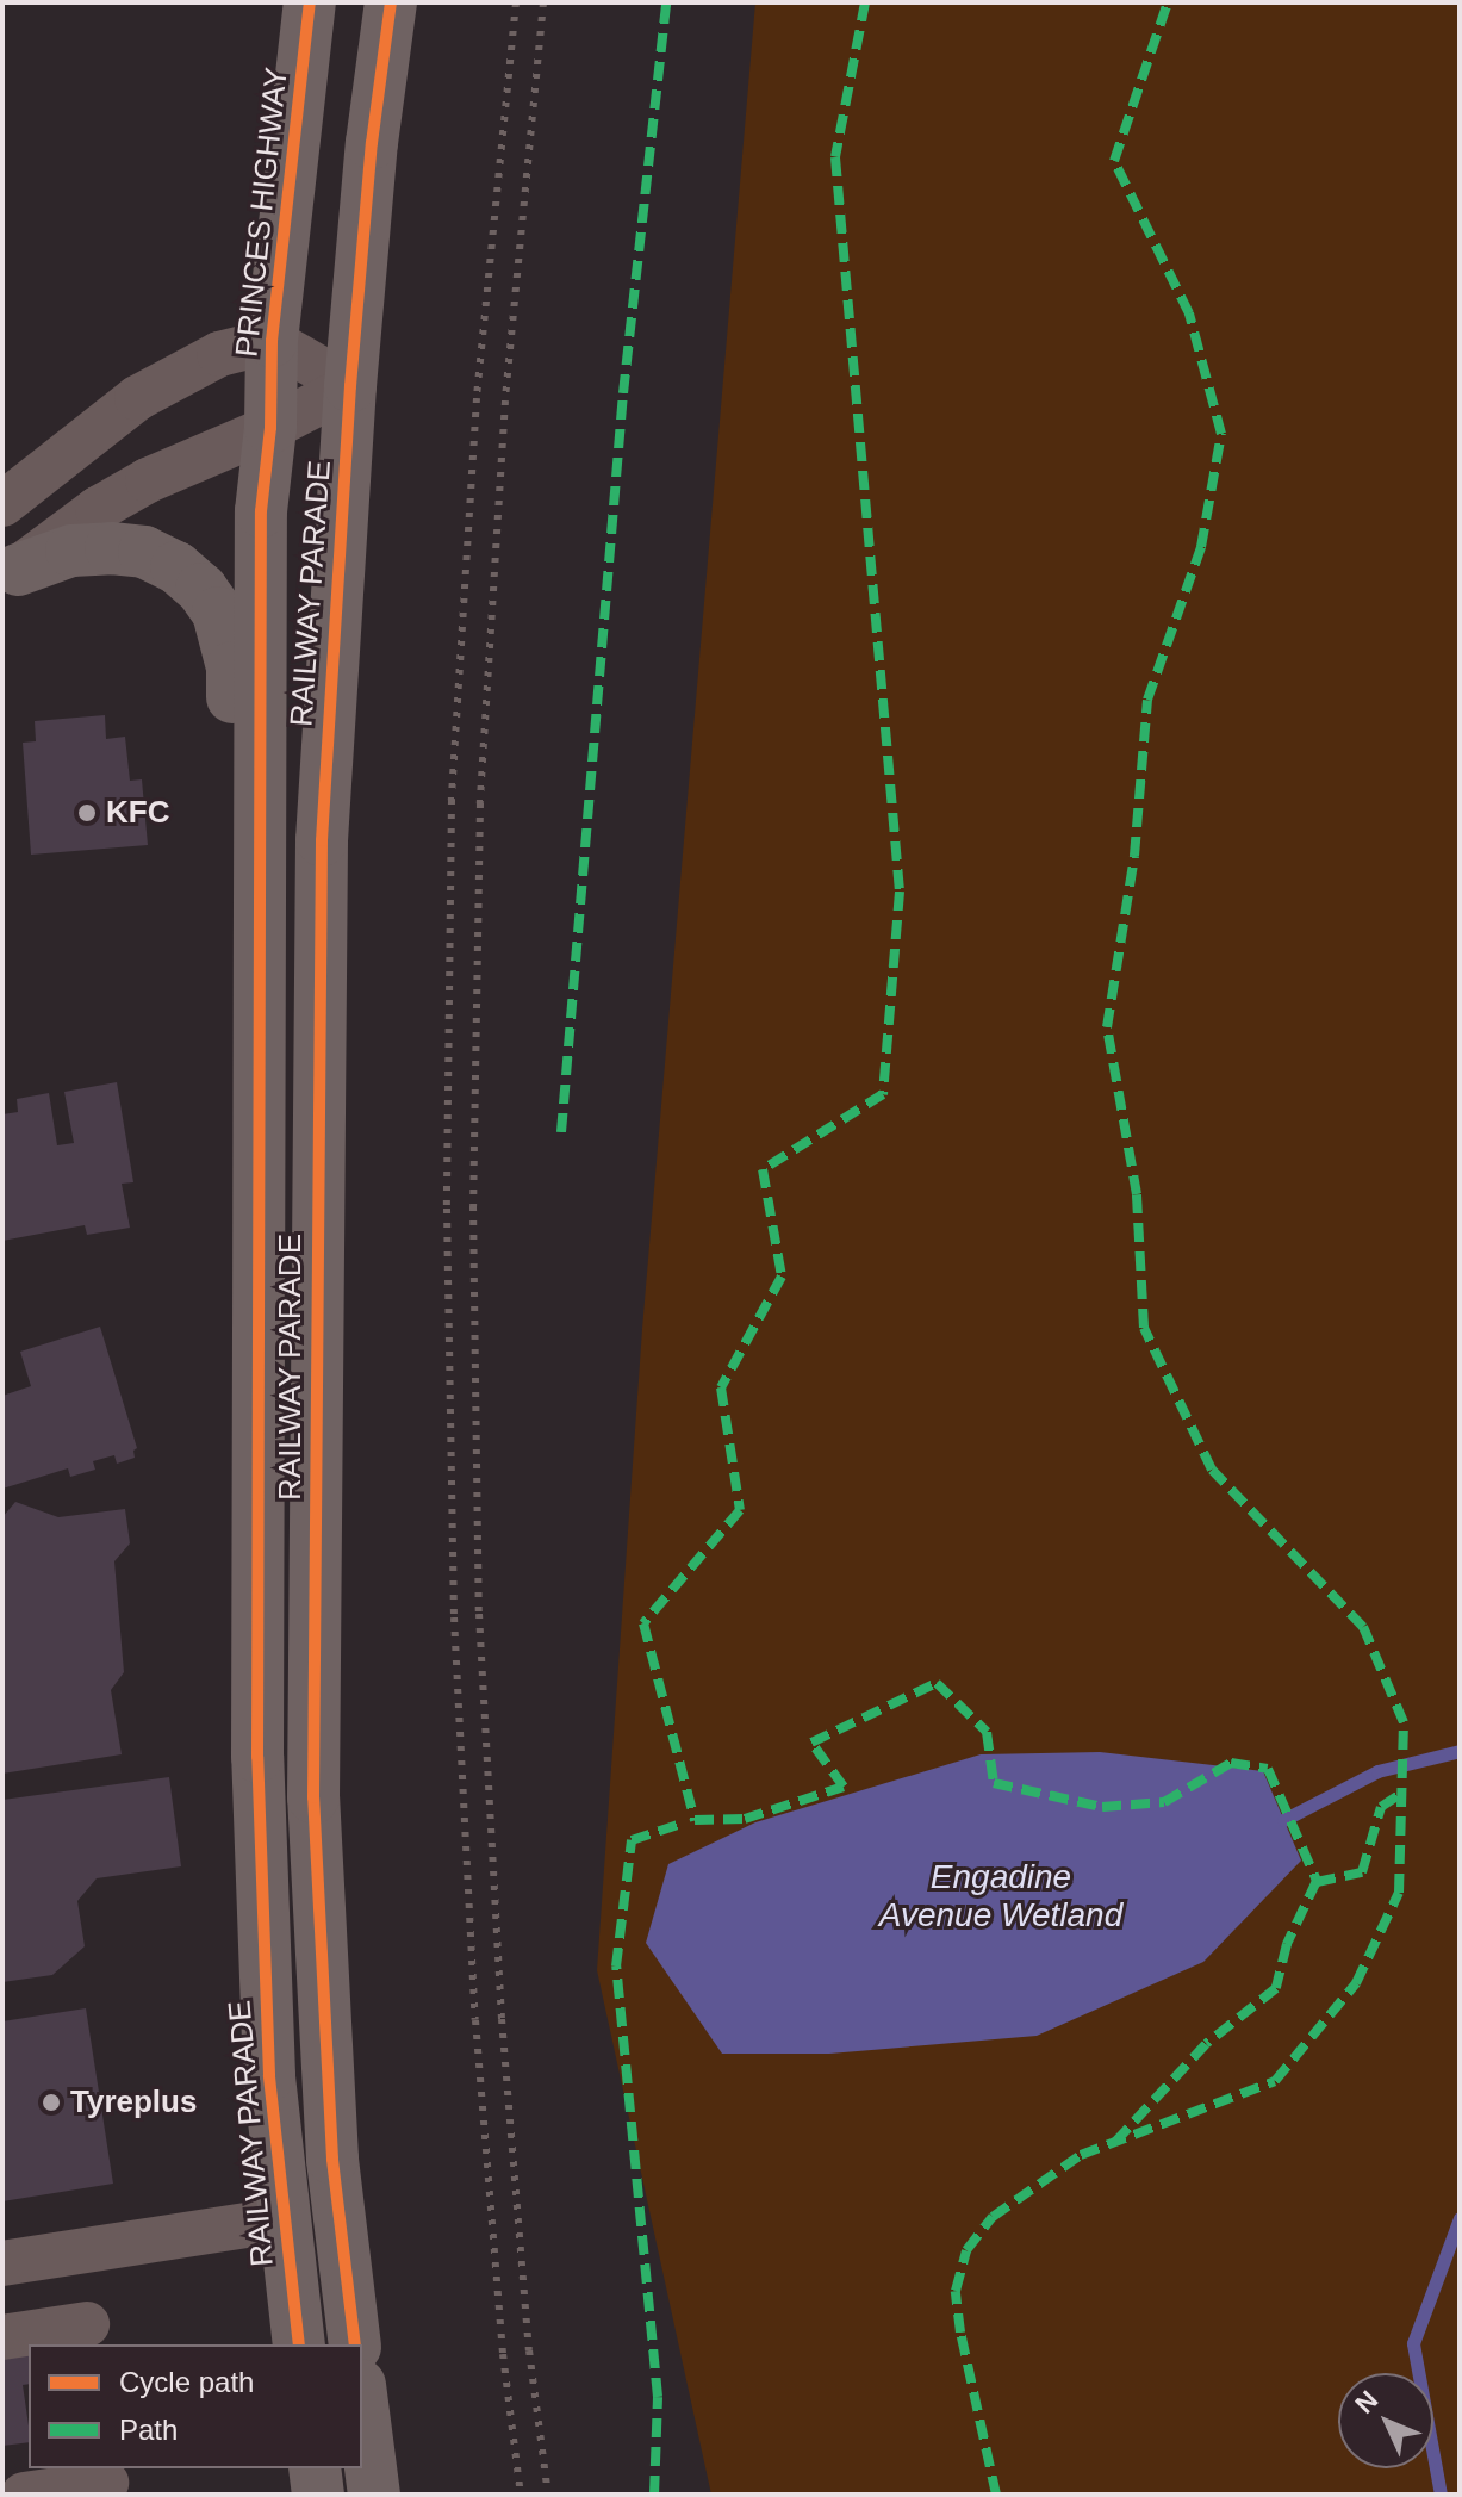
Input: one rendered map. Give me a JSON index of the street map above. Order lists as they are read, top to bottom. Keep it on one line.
{"streets":{"highway":["PRINCES HIGHWAY","RAILWAY PARADE"]},"crossings":[["PRINCES HIGHWAY","RAILWAY PARADE"]],"water":["Engadine Avenue Wetland"],"places":["KFC","Tyreplus"],"legend":["Cycle path","Path"],"north":"top left"}
